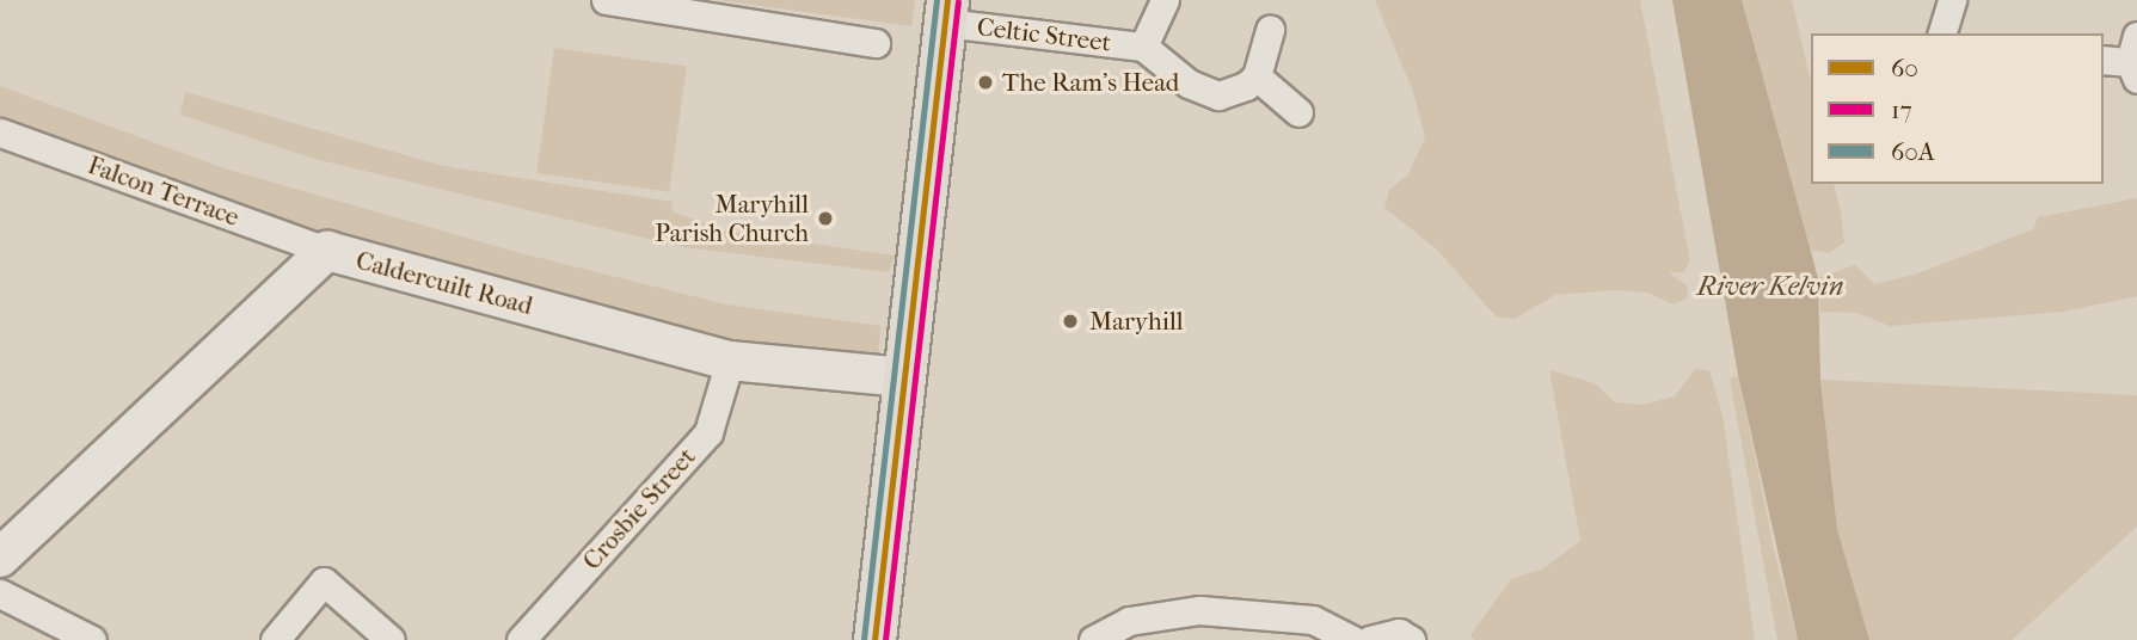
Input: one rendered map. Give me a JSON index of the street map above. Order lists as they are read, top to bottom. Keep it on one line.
{"streets":{"street":["Celtic Street","Falcon Terrace","Caldercuilt Road","Crosbie Street"]},"crossings":[["Falcon Terrace","Caldercuilt Road"],["Caldercuilt Road","Crosbie Street"]],"water":["River Kelvin"],"places":["The Ram's Head","Maryhill Parish Church","Maryhill"],"lines":["transit line 60","transit line 60A","transit line 17"],"legend":["60","17","60A"]}
